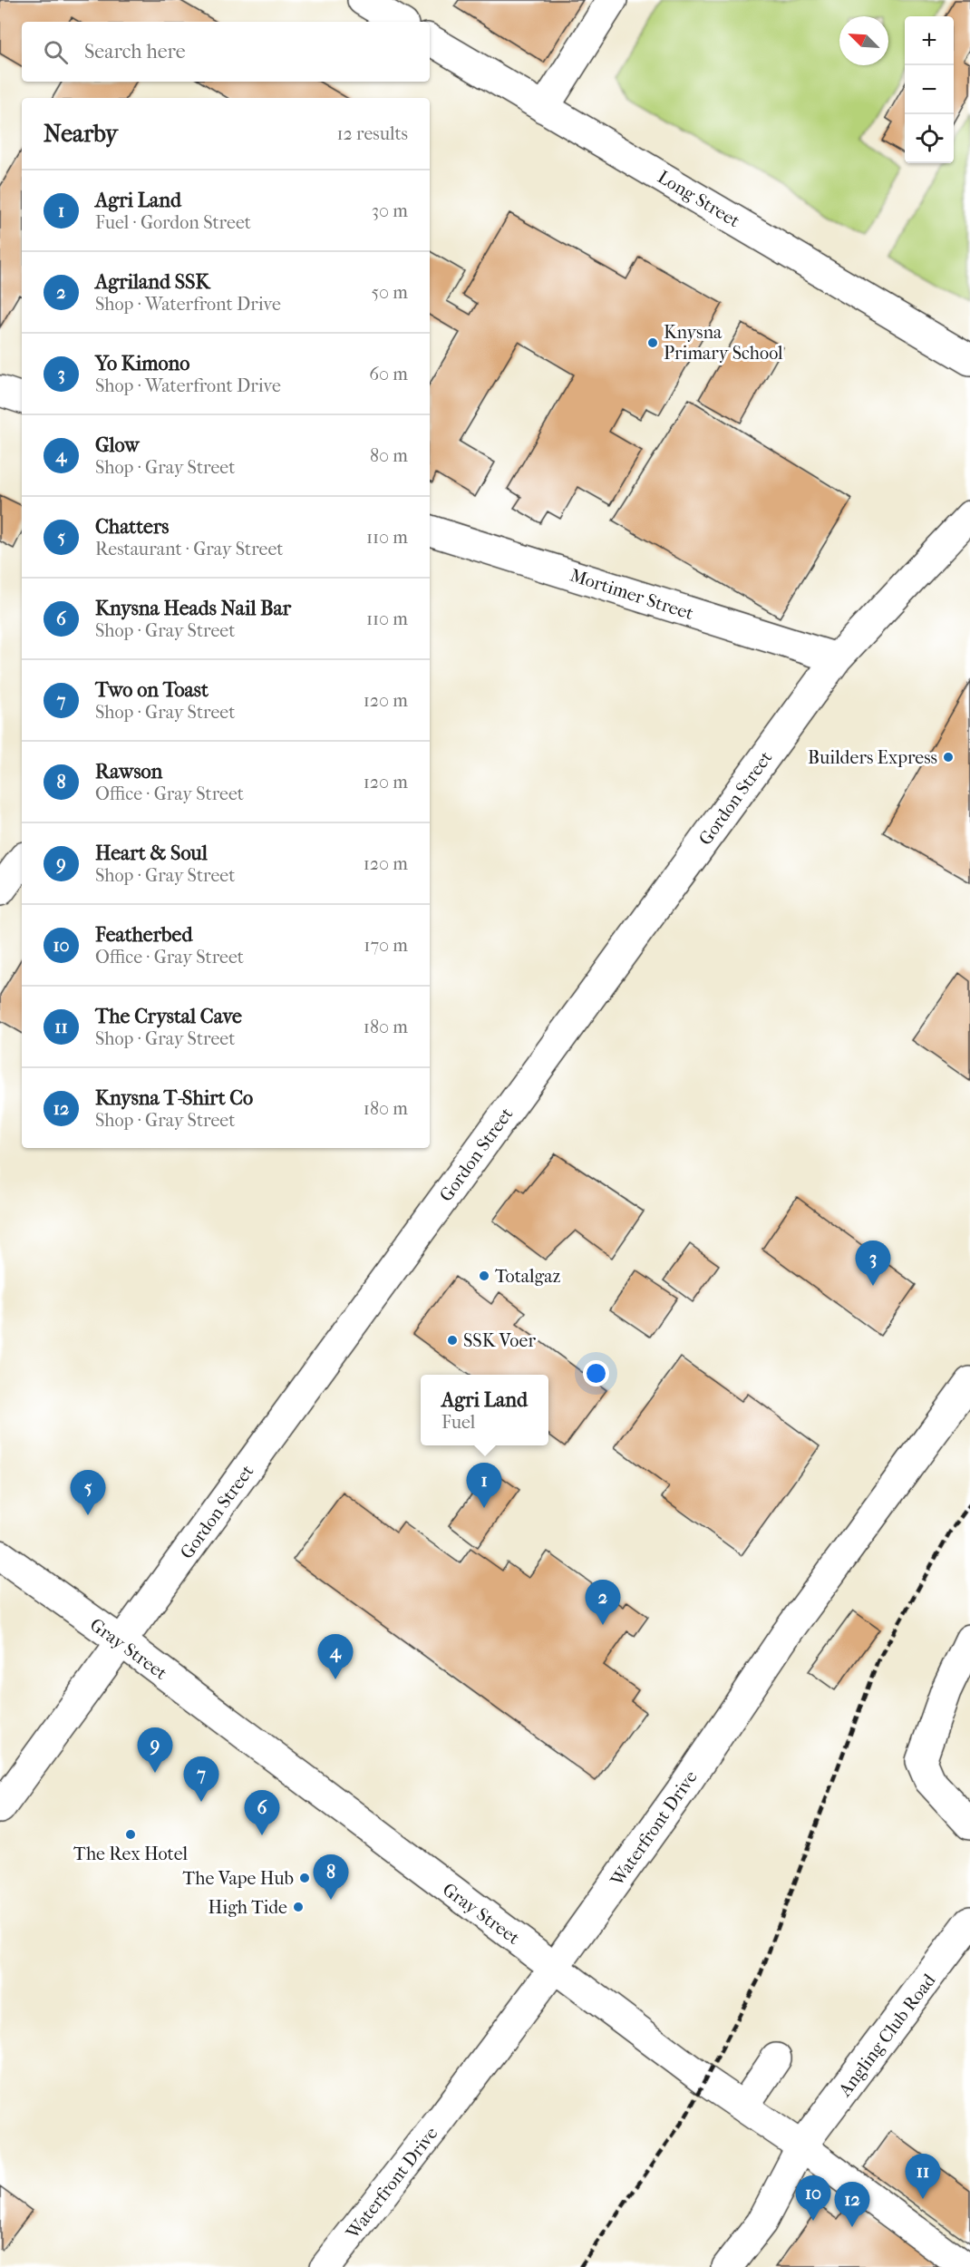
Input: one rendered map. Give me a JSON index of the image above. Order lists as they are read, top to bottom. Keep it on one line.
{"streets":{"street":["Long Street","Mortimer Street","Gordon Street","Gray Street","Waterfront Drive","Angling Club Road"]},"crossings":[["Mortimer Street","Gordon Street"],["Gordon Street","Gray Street"],["Gray Street","Waterfront Drive"],["Gray Street","Angling Club Road"]],"places":["Knysna Primary School","Builders Express","Totalgaz","SSK Voer","The Rex Hotel","The Vape Hub","High Tide"],"north":"top left","page":{"map_buttons":["+","−"],"search":"Search here","heading":["Nearby","12 results"],"list":[{"mark":"1","name":"Agri Land","note":"Fuel · Gordon Street","value":"30 m"},{"mark":"2","name":"Agriland SSK","note":"Shop · Waterfront Drive","value":"50 m"},{"mark":"3","name":"Yo Kimono","note":"Shop · Waterfront Drive","value":"60 m"},{"mark":"4","name":"Glow","note":"Shop · Gray Street","value":"80 m"},{"mark":"5","name":"Chatters","note":"Restaurant · Gray Street","value":"110 m"},{"mark":"6","name":"Knysna Heads Nail Bar","note":"Shop · Gray Street","value":"110 m"},{"mark":"7","name":"Two on Toast","note":"Shop · Gray Street","value":"120 m"},{"mark":"8","name":"Rawson","note":"Office · Gray Street","value":"120 m"},{"mark":"9","name":"Heart & Soul","note":"Shop · Gray Street","value":"120 m"},{"mark":"10","name":"Featherbed","note":"Office · Gray Street","value":"170 m"},{"mark":"11","name":"The Crystal Cave","note":"Shop · Gray Street","value":"180 m"},{"mark":"12","name":"Knysna T-Shirt Co","note":"Shop · Gray Street","value":"180 m"}],"pins":["3","1","5","2","4","9","7","6","8","11","10","12"],"popup":["Agri Land","Fuel"]}}
